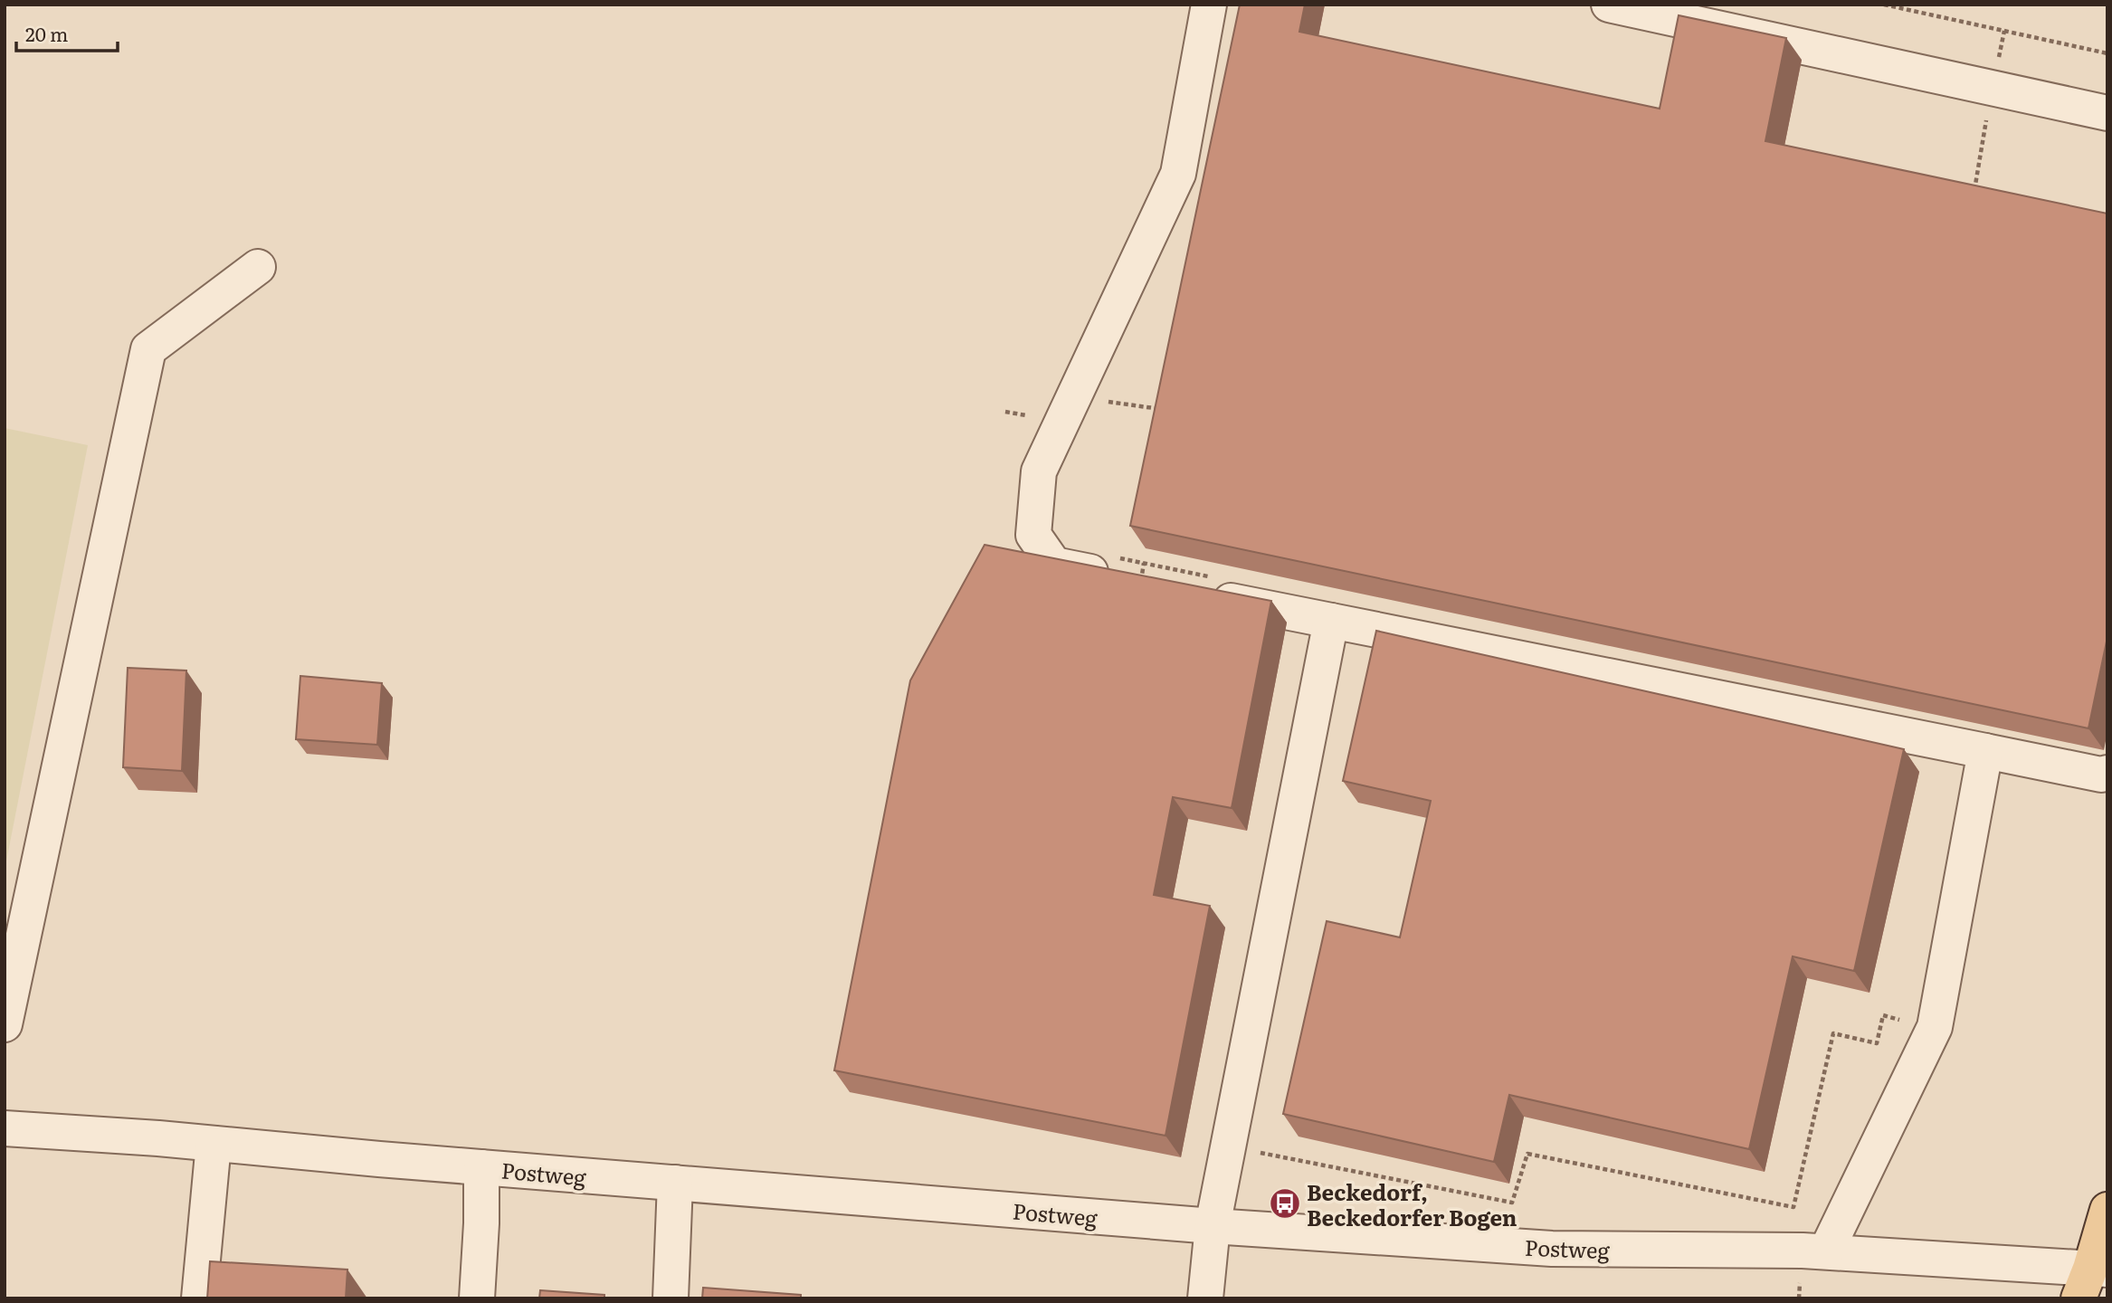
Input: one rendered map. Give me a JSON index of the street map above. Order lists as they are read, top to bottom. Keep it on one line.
{"streets":{"street":["Postweg"]},"places":{"bus stop":["Beckedorf, Beckedorfer Bogen"]},"scale_bar":"20 m"}
